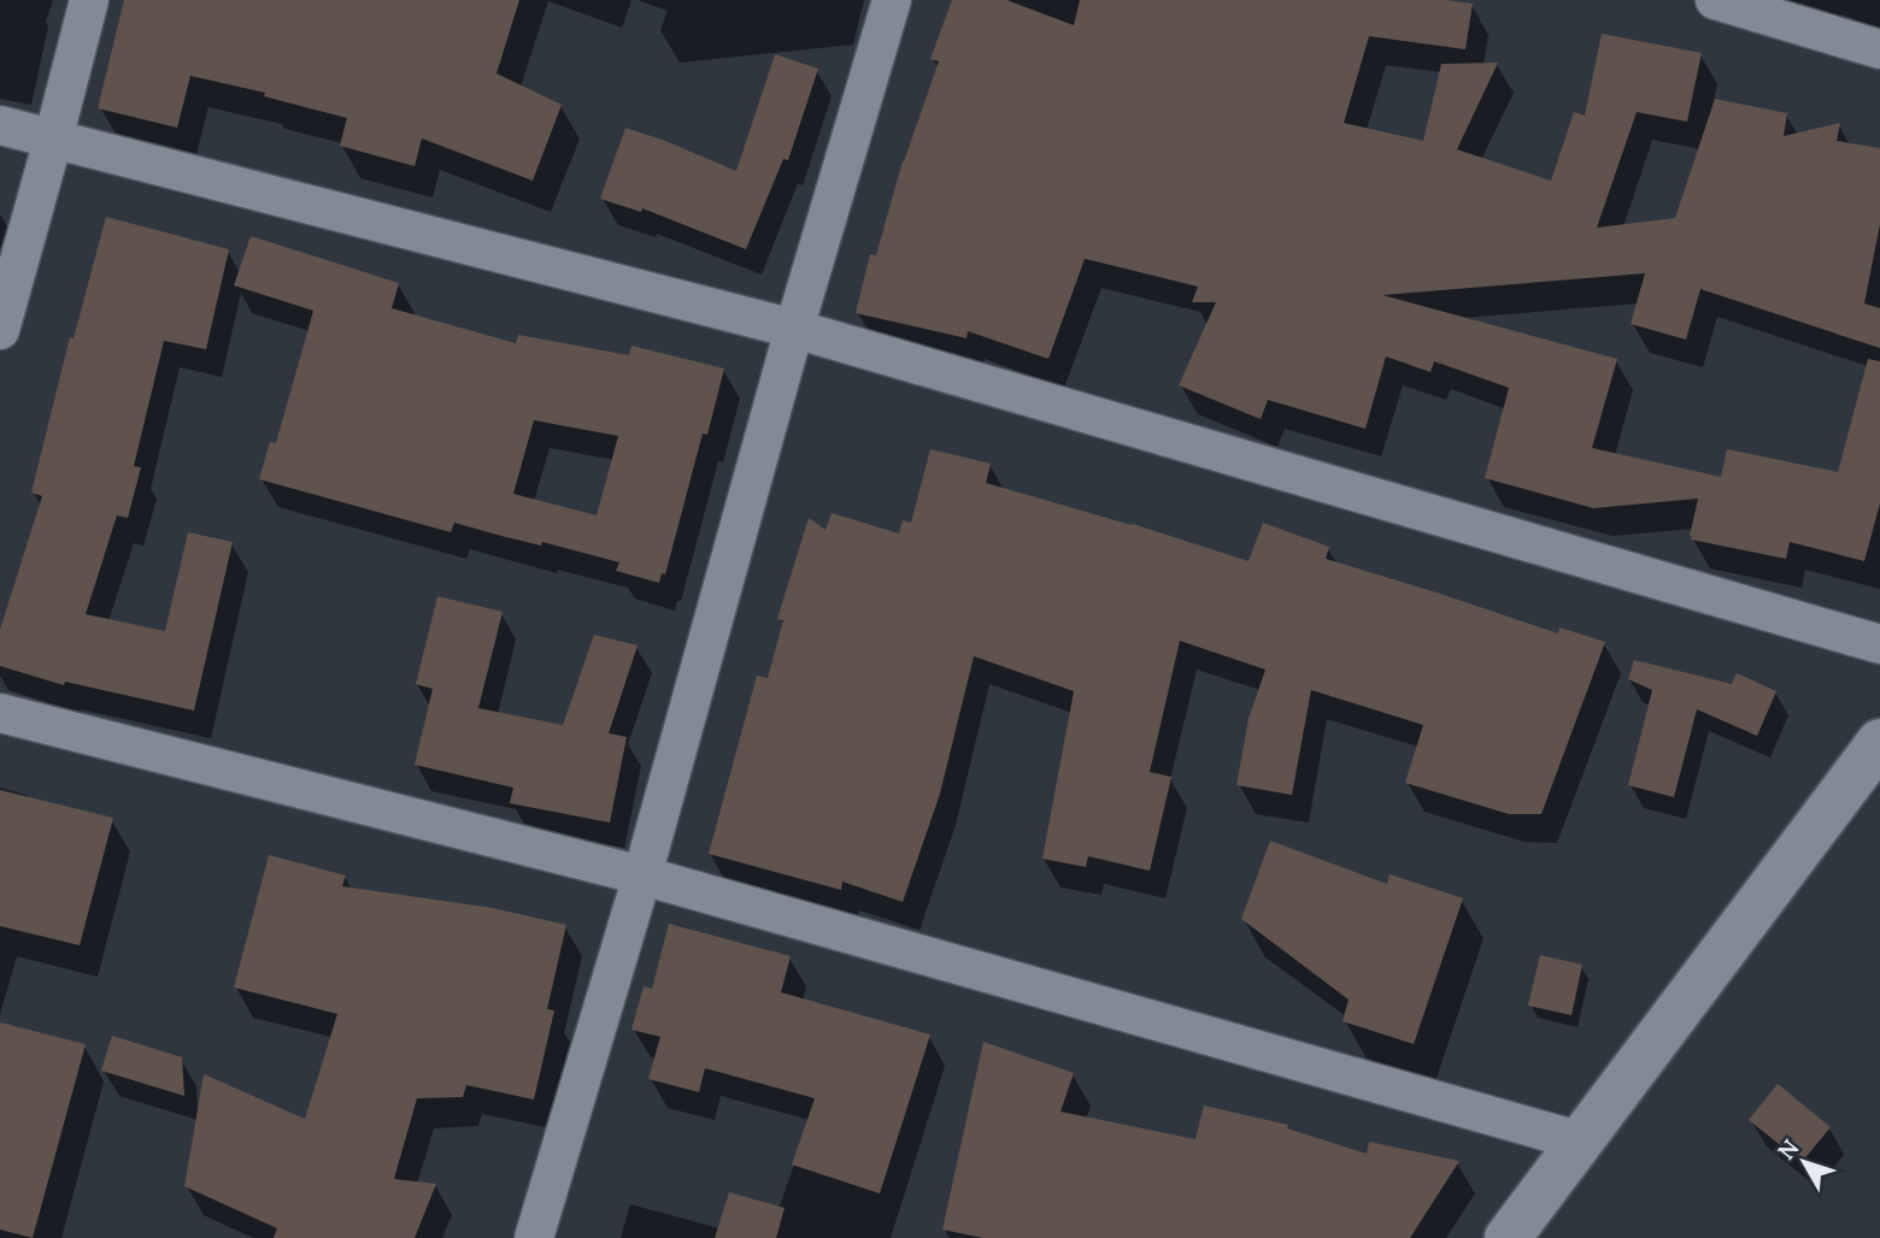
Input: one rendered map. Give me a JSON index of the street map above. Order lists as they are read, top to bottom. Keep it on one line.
{"north":"top left"}
